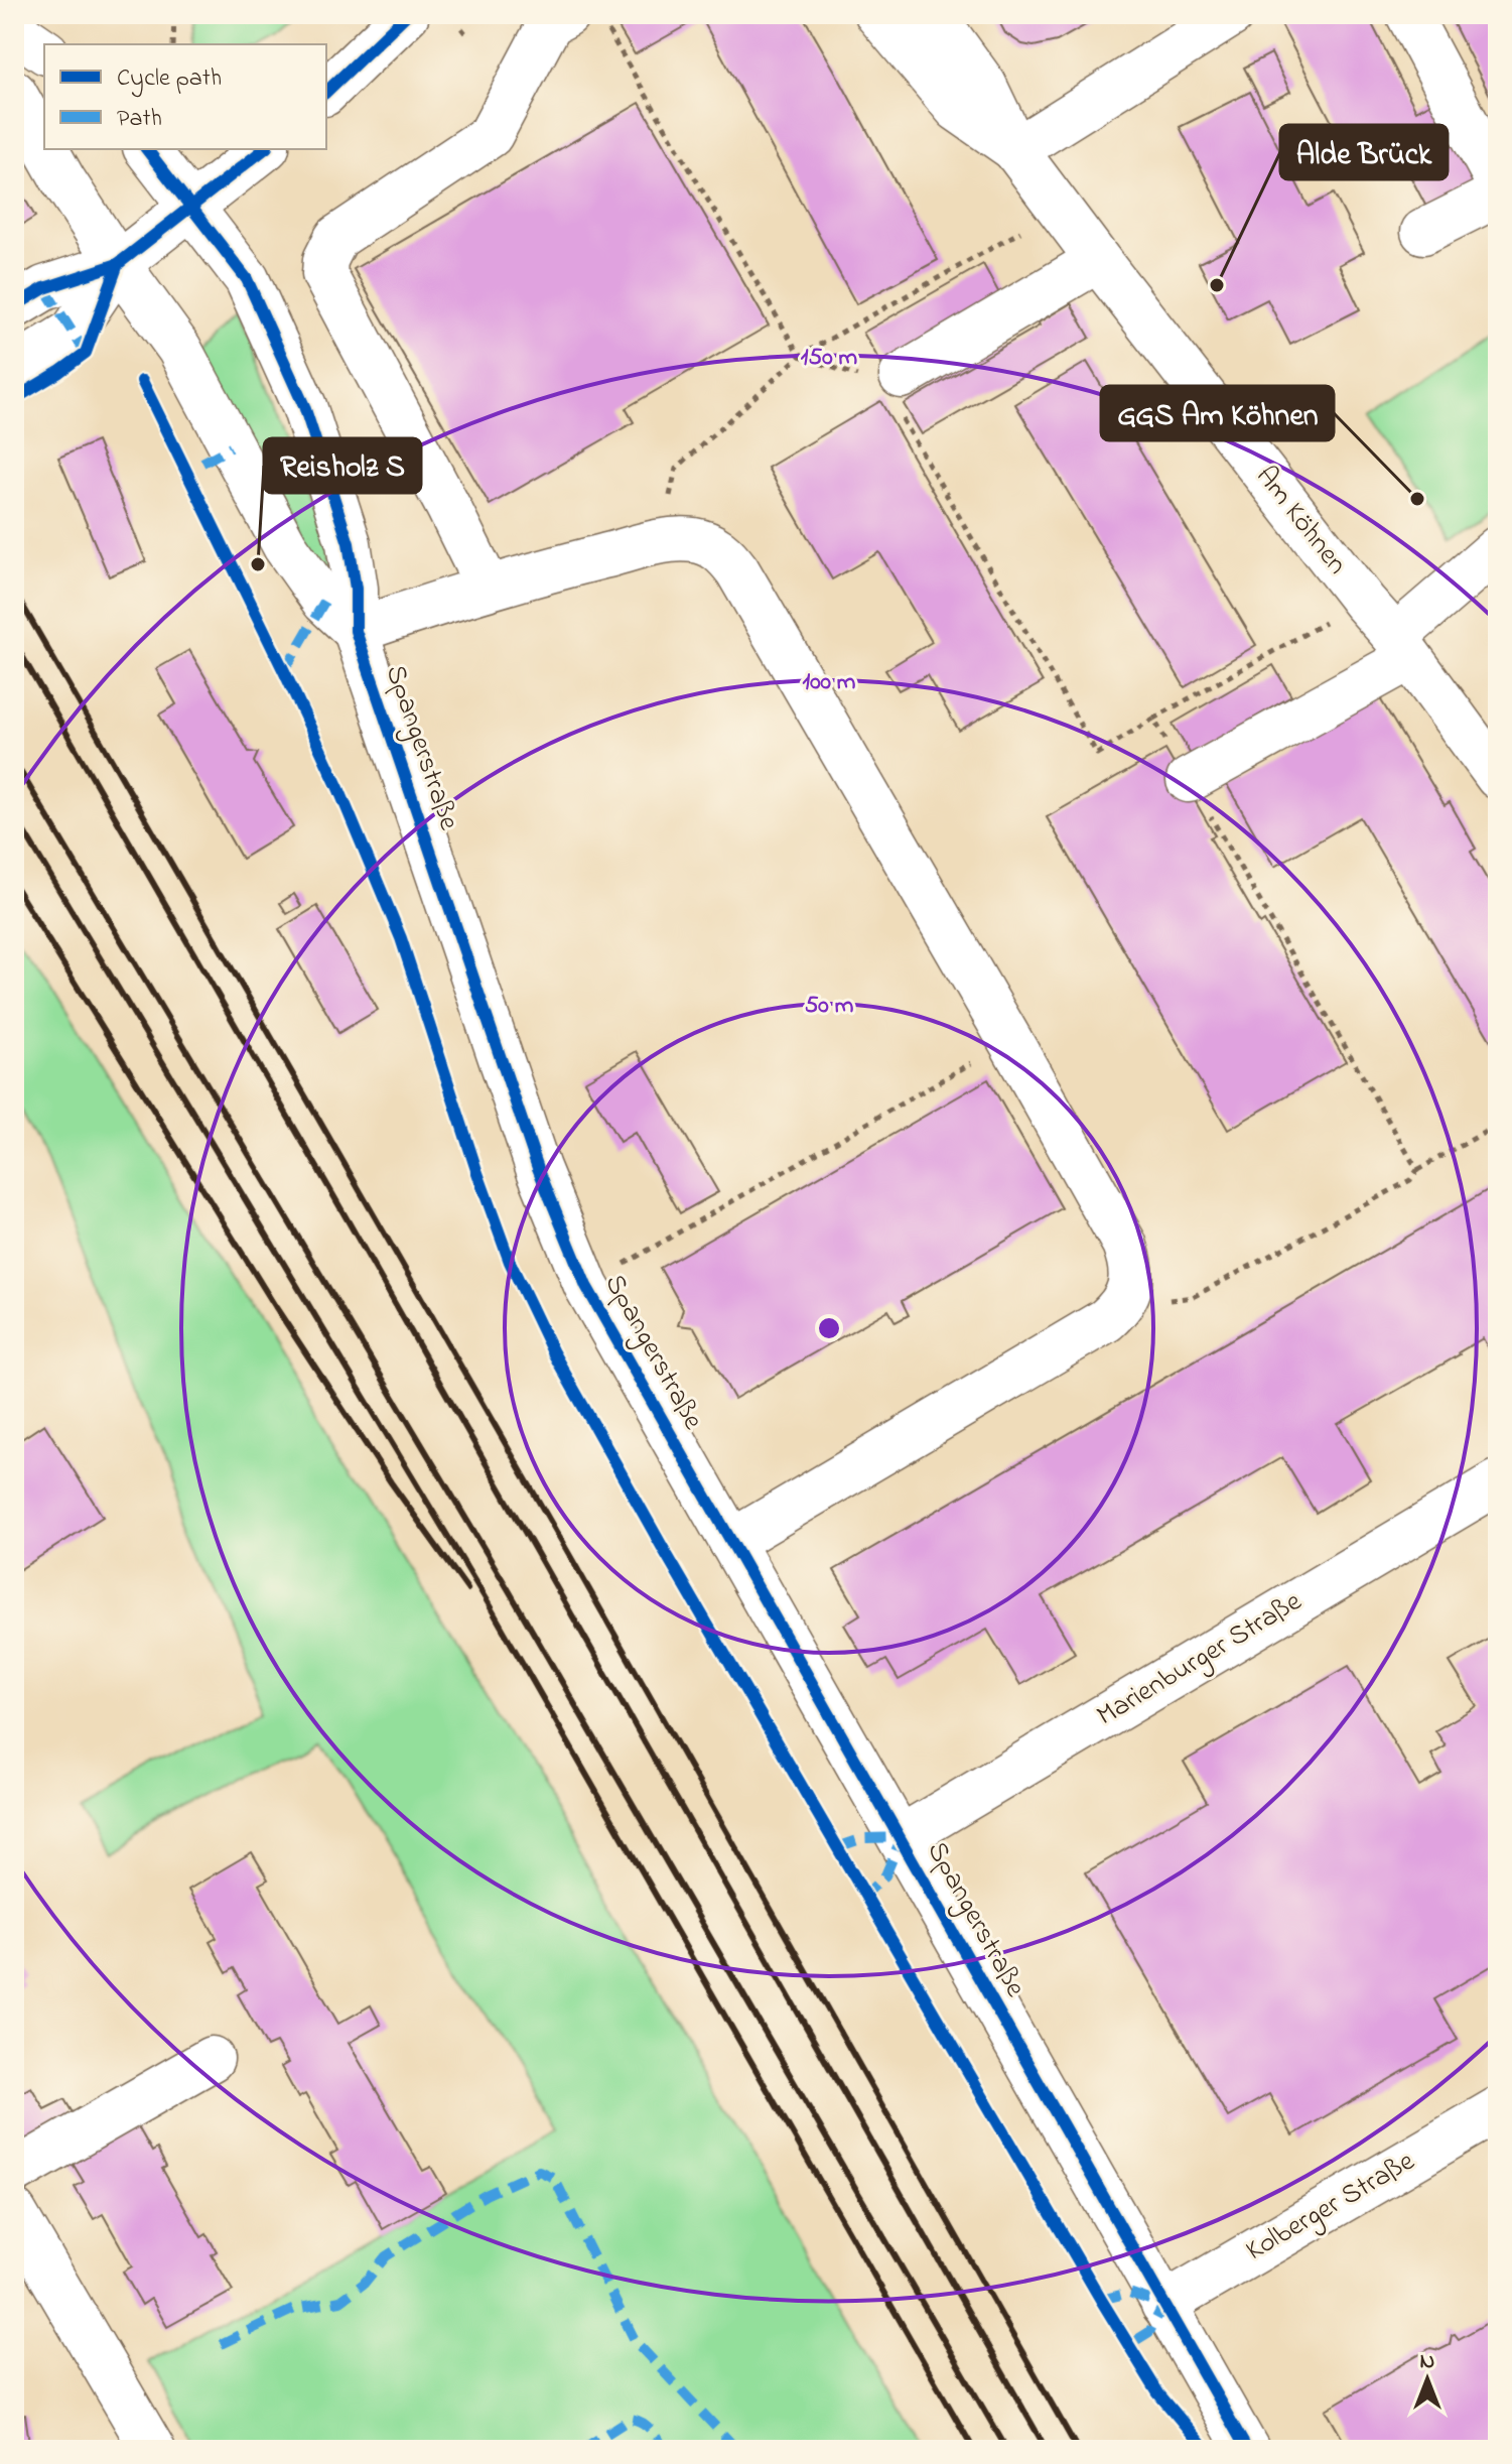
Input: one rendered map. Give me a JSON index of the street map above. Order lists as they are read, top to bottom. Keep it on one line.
{"streets":{"street":["Am Köhnen","Spangerstraße","Marienburger Straße","Kolberger Straße"]},"crossings":[["Spangerstraße","Marienburger Straße"],["Spangerstraße","Kolberger Straße"]],"places":["Alde Brück","GGS Am Köhnen","Reisholz S"],"legend":["Cycle path","Path"],"north":"top","rings":["150 m","100 m","50 m"]}
